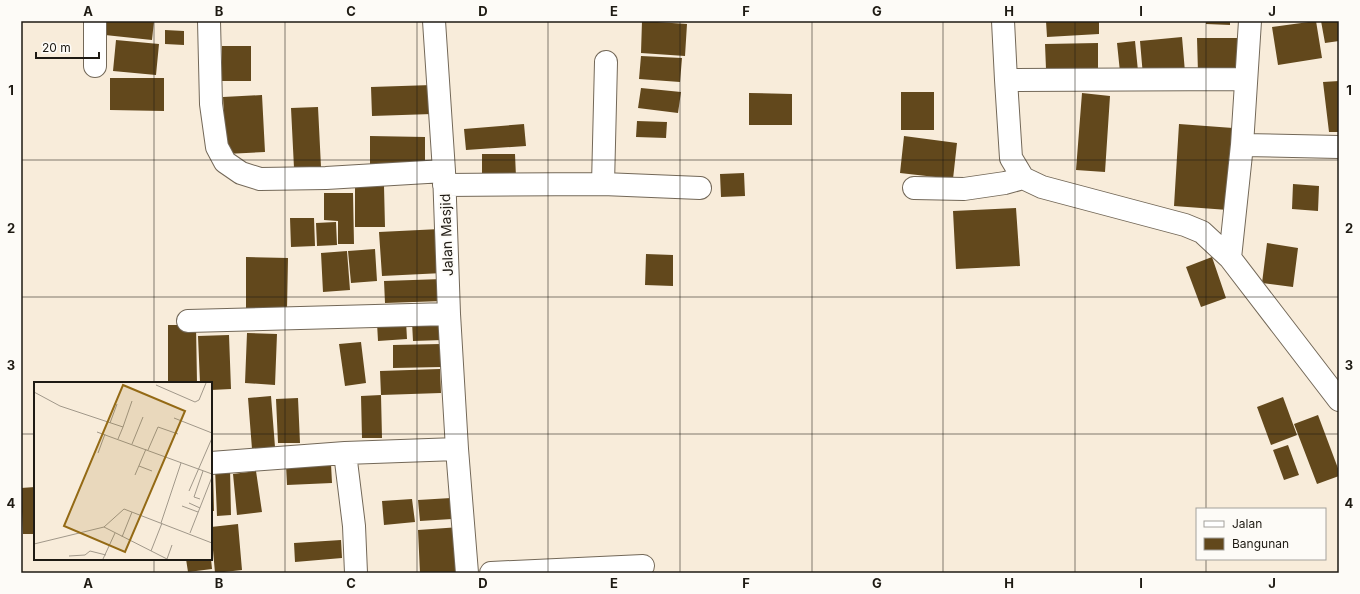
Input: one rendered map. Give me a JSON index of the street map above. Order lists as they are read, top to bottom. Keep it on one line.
{"streets":{"street":["Jalan Masjid"]},"legend":["Jalan","Bangunan"],"scale_bar":"20 m","grid":{"columns":["A","B","C","D","E","F","G","H","I","J"],"rows":["1","2","3","4"]}}
